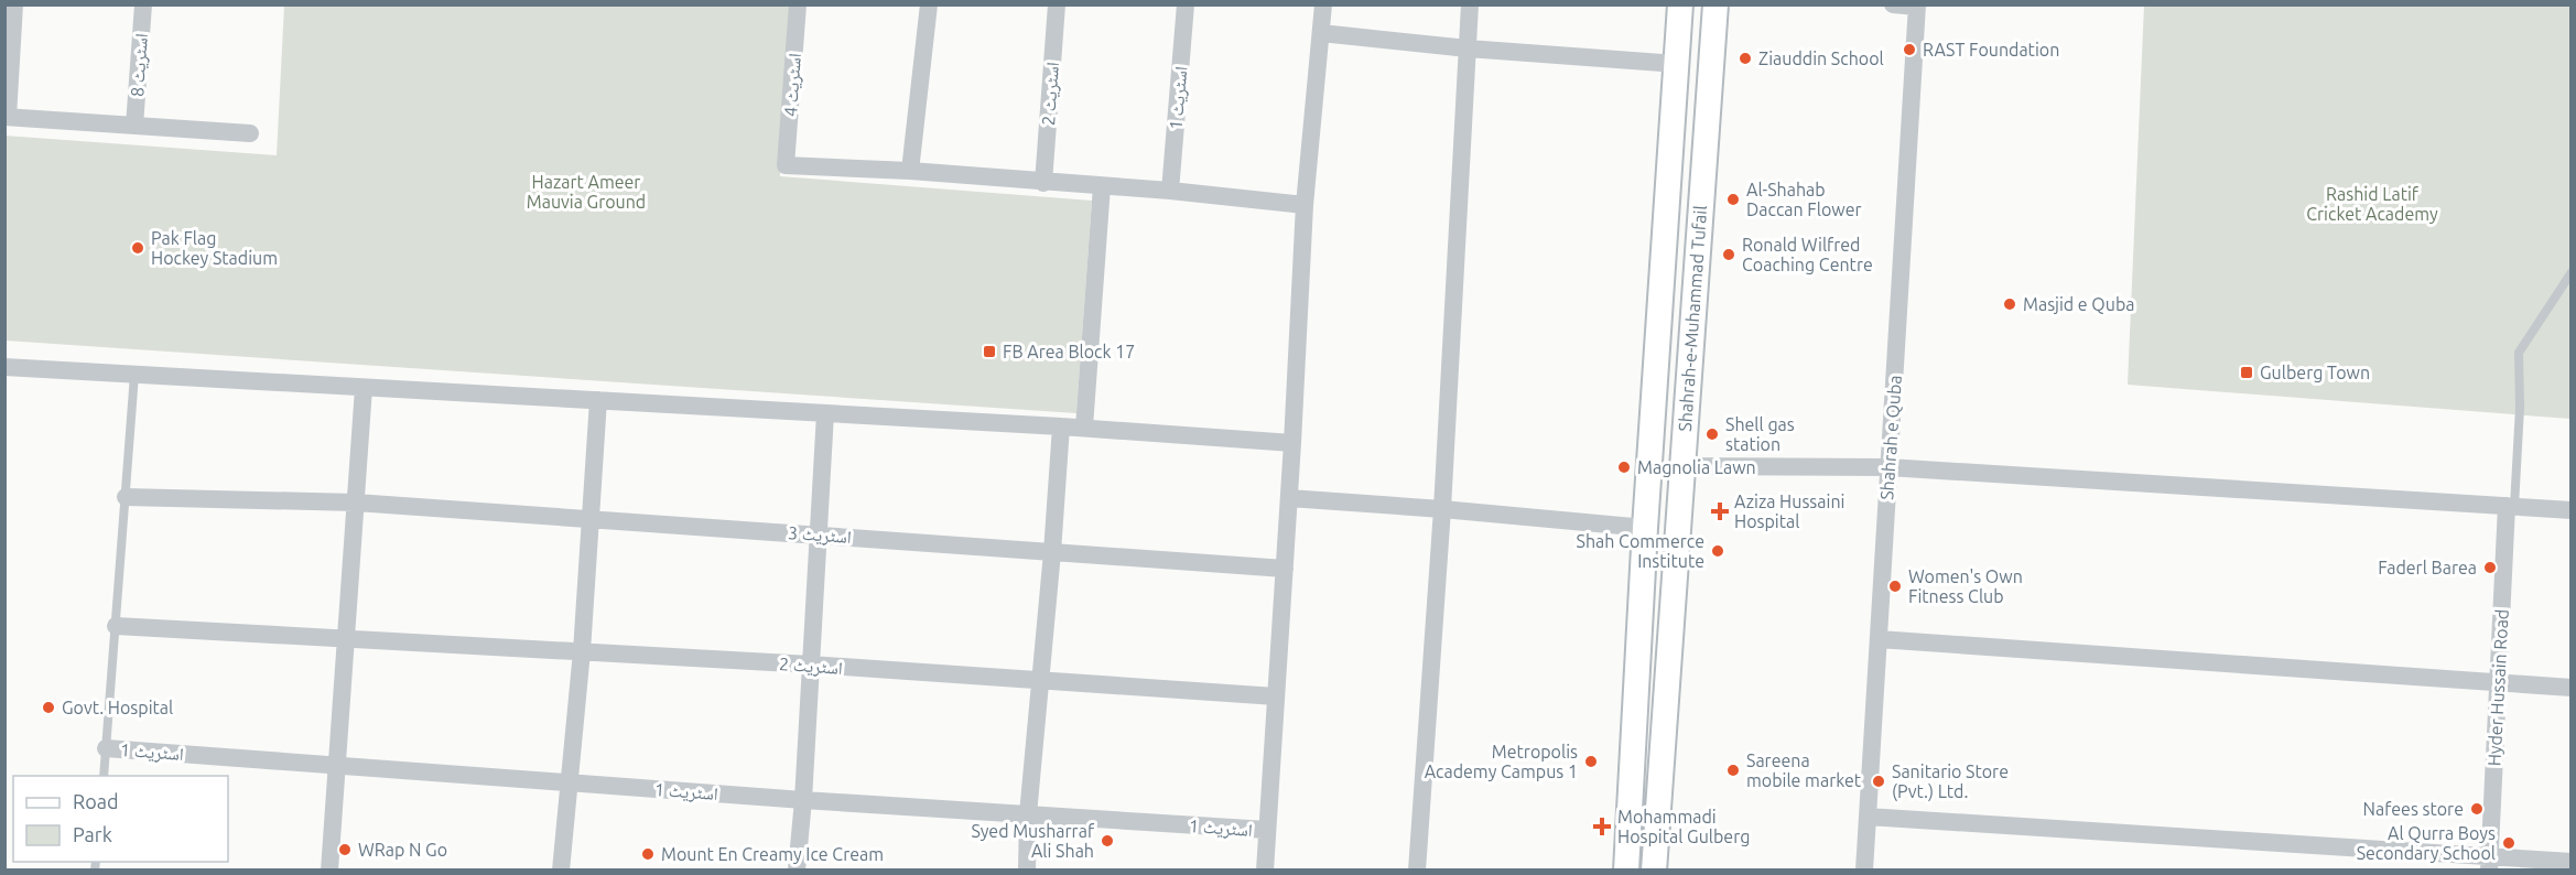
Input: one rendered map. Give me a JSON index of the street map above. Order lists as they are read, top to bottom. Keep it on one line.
{"streets":{"main road":["Shahrah-e-Muhammad Tufail"],"street":["اسٹریٹ 8","اسٹریٹ 4","اسٹریٹ 2","اسٹریٹ 1","Shahrah e Quba","اسٹریٹ 3","Hyder Hussain Road"]},"parks":["Hazart Ameer Mauvia Ground","Rashid Latif Cricket Academy"],"places":{"other":["RAST Foundation","Ziauddin School","Al-Shahab Daccan Flower","Pak Flag Hockey Stadium","Ronald Wilfred Coaching Centre","Masjid e Quba","Shell gas station","Magnolia Lawn","Shah Commerce Institute","Faderl Barea","Women's Own Fitness Club","Govt. Hospital","Metropolis Academy Campus 1","Sareena mobile market","Sanitario Store (Pvt.) Ltd.","Nafees store","Syed Musharraf Ali Shah","Al Qurra Boys Secondary School","WRap N Go","Mount En Creamy Ice Cream"],"transit":["FB Area Block 17","Gulberg Town"],"health":["Aziza Hussaini Hospital","Mohammadi Hospital Gulberg"]},"legend":["Road","Park"]}
